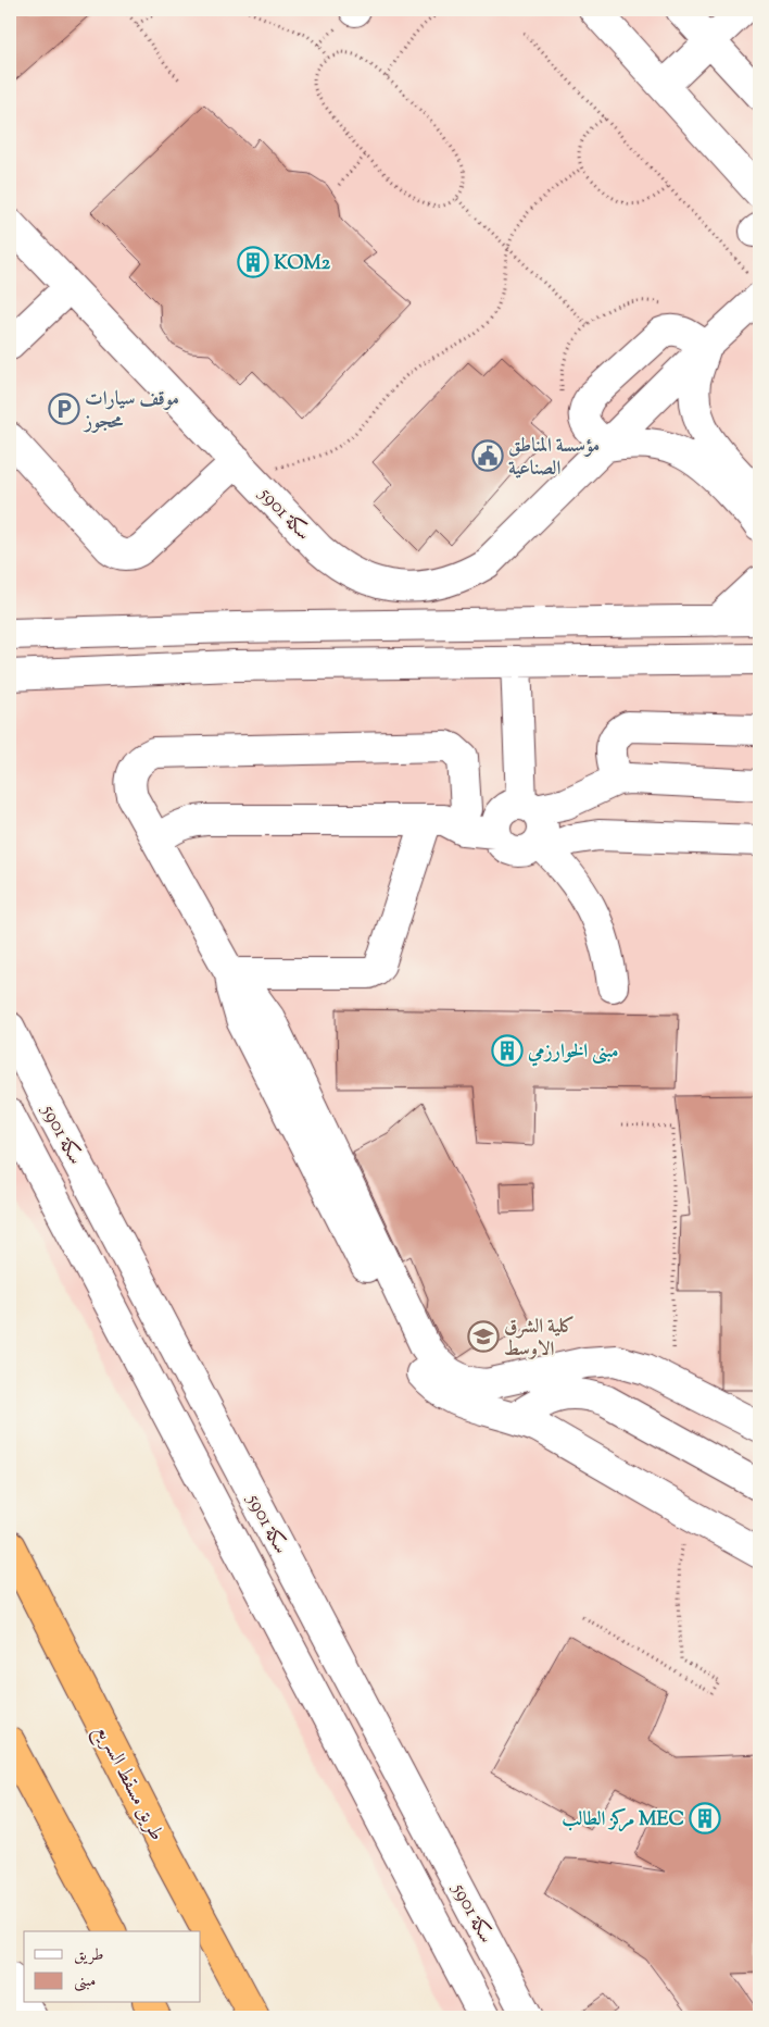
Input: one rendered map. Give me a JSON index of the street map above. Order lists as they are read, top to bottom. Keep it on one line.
{"streets":{"highway":["طريق مسقط السريع"],"street":["سكة 5901"]},"places":{"building":["KOM2","مبنى الخوارزمي","مركز الطالب MEC"],"parking":["موقف سيارات محجوز"],"public building":["مؤسسة المناطق الصناعية"],"school or university":["كلية الشرق الاوسط"]},"legend":["طريق","مبنى"]}
